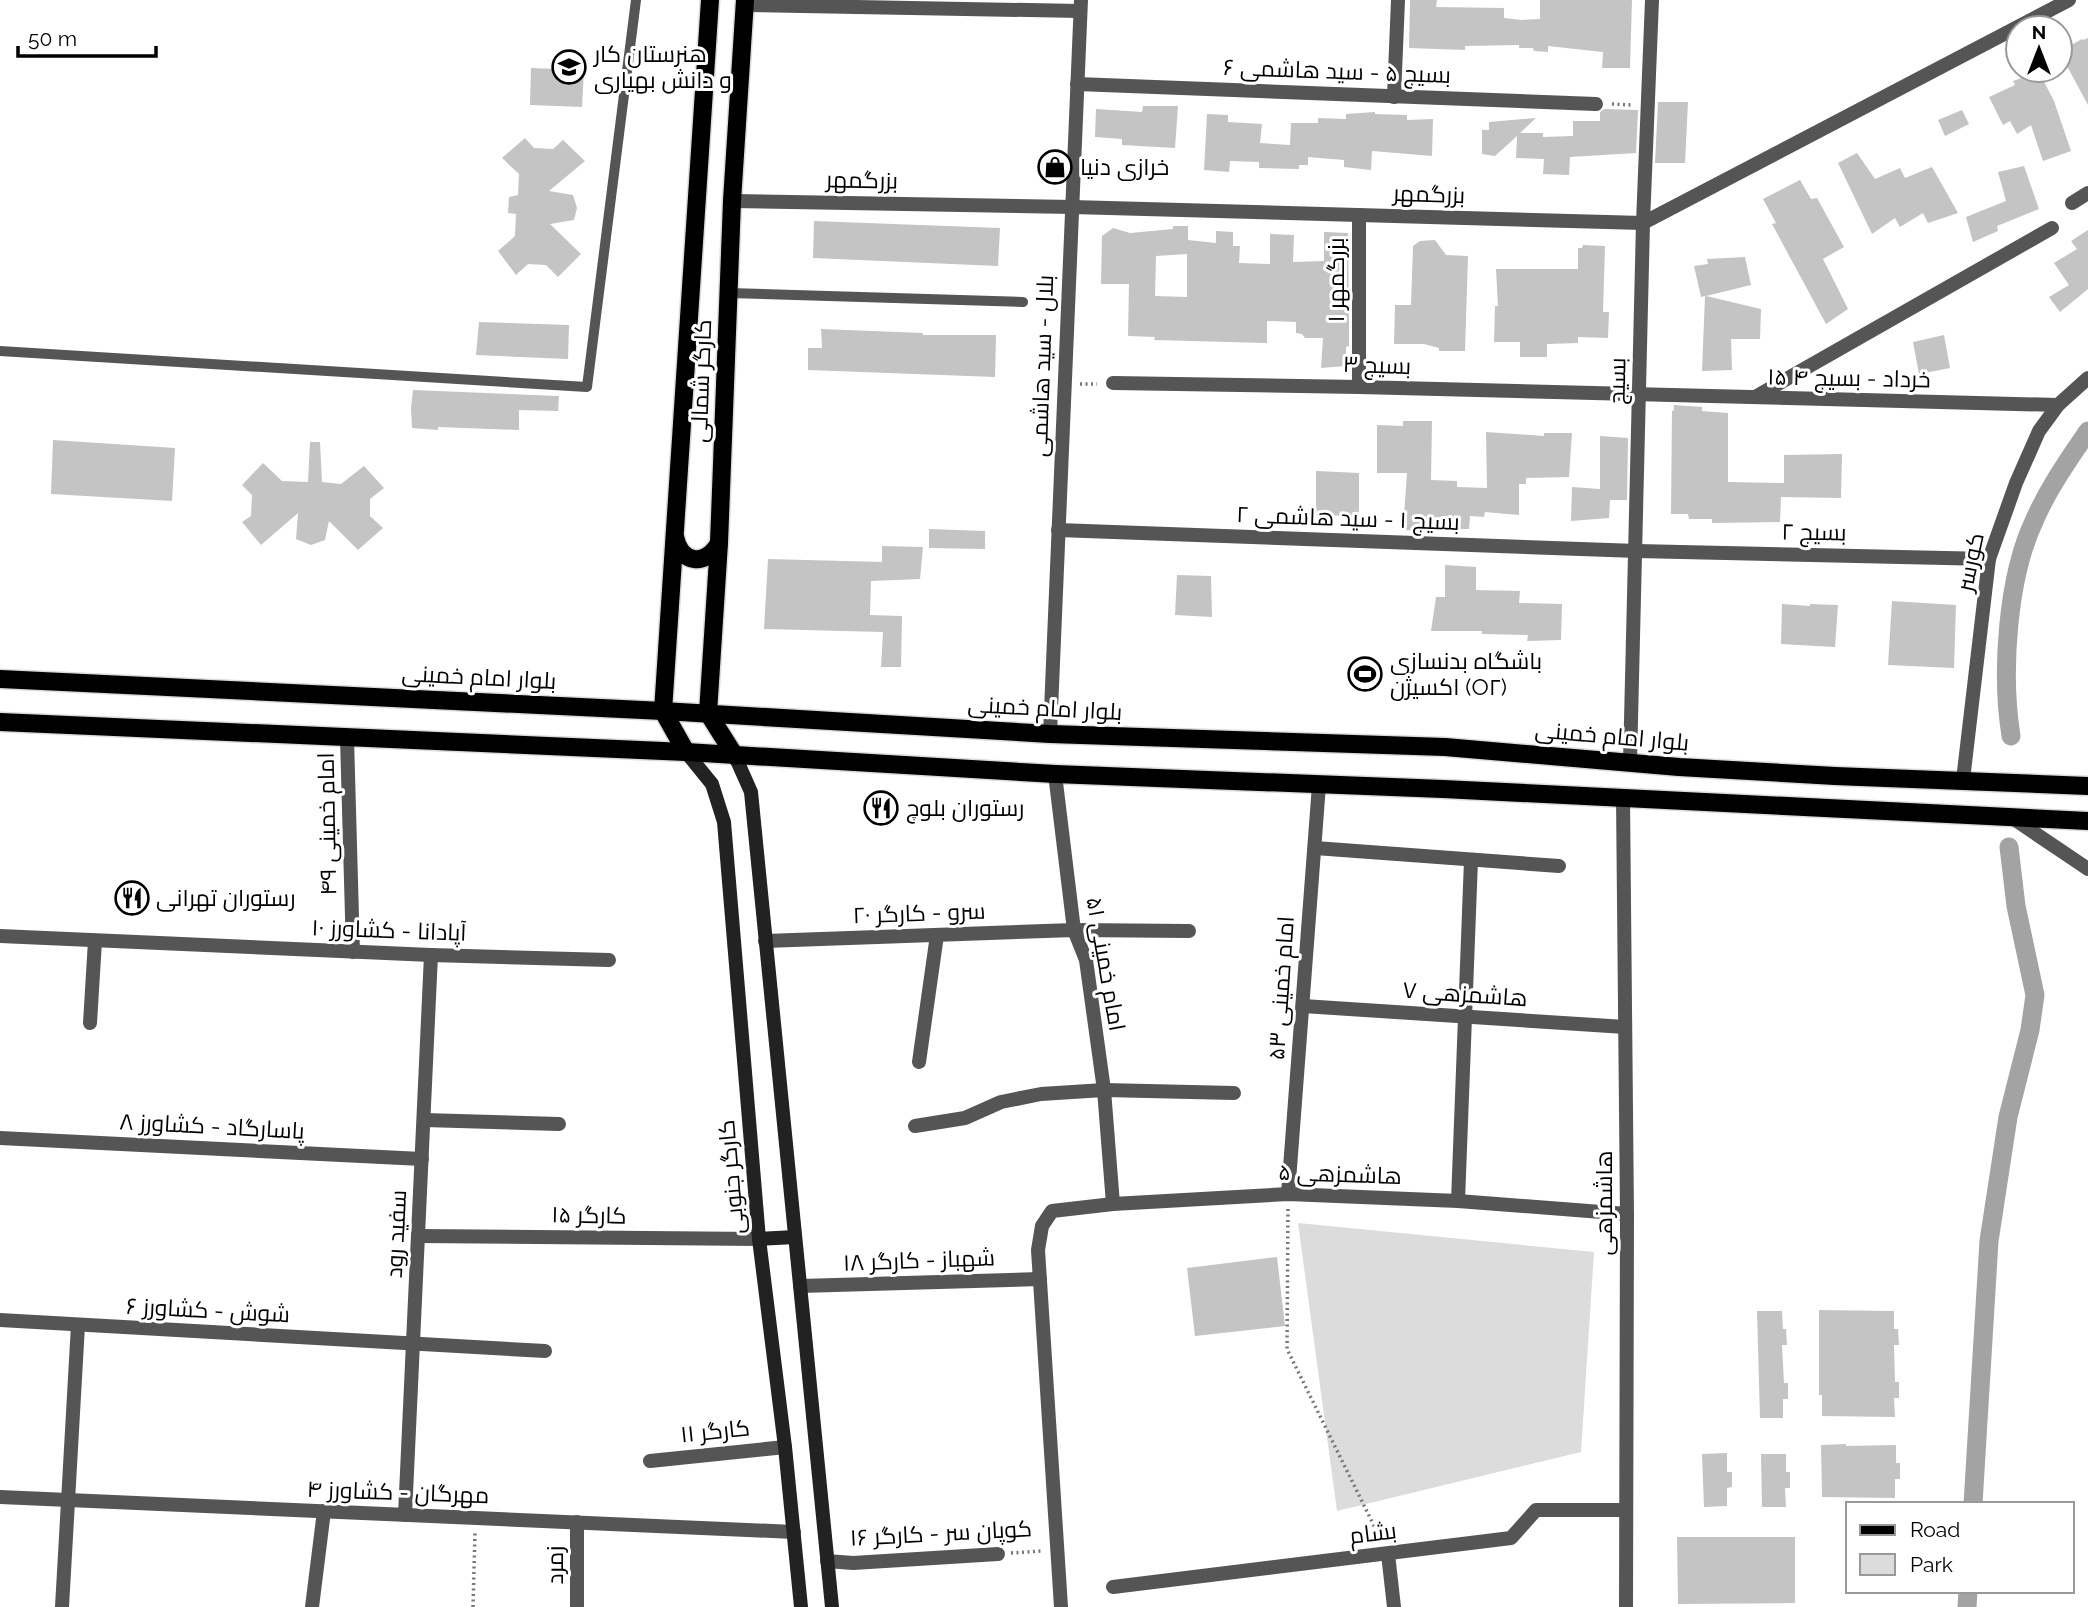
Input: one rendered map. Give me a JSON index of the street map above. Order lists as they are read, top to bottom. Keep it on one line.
{"streets":{"main road":["کارگر شمالی","بلوار امام خمینی","کارگر جنوبی"],"street":["بسیج ۵ - سید هاشمی ۶","بزرگمهر","بزرگمهر ۱","بسیج ۳","بلال - سید هاشمی","۱۵ خرداد - بسیج ۴","بسیج","بسیج ۱ - سید هاشمی ۲","بسیج ۲","کورسر","امام خمینی ۴۹","سرو - کارگر ۲۰","آپادانا - کشاورز ۱۰","امام خمینی ۵۱","امام خمینی ۵۳","هاشمزهی ۷","پاسارگاد - کشاورز ۸","هاشمزهی ۵","هاشمزهی","کارگر ۱۵","سفید رود","شهباز - کارگر ۱۸","شوش - کشاورز ۶","کارگر ۱۱","مهرگان - کشاورز ۴","کوپان سر - کارگر ۱۶","بشام","زمرد"]},"crossings":[["بسیج ۵ - سید هاشمی ۶","بلال - سید هاشمی"],["بزرگمهر","بزرگمهر ۱"],["بزرگمهر","بلال - سید هاشمی"],["بزرگمهر","کارگر شمالی"],["بزرگمهر","بسیج"],["بزرگمهر ۱","بسیج ۳"],["بسیج ۳","۱۵ خرداد - بسیج ۴"],["بسیج ۳","بسیج"],["بلال - سید هاشمی","بسیج ۱ - سید هاشمی ۲"],["بلال - سید هاشمی","بلوار امام خمینی"],["۱۵ خرداد - بسیج ۴","بسیج"],["۱۵ خرداد - بسیج ۴","کورسر"],["کارگر شمالی","بلوار امام خمینی"],["بسیج","بسیج ۱ - سید هاشمی ۲"],["بسیج","بسیج ۲"],["بسیج","بلوار امام خمینی"],["بسیج ۱ - سید هاشمی ۲","بسیج ۲"],["بسیج ۲","کورسر"],["کورسر","بلوار امام خمینی"],["امام خمینی ۴۹","آپادانا - کشاورز ۱۰"],["سرو - کارگر ۲۰","امام خمینی ۵۱"],["آپادانا - کشاورز ۱۰","سفید رود"],["امام خمینی ۵۱","هاشمزهی ۵"],["امام خمینی ۵۳","هاشمزهی ۷"],["امام خمینی ۵۳","هاشمزهی ۵"],["هاشمزهی ۷","هاشمزهی"],["پاسارگاد - کشاورز ۸","سفید رود"],["هاشمزهی ۵","هاشمزهی"],["هاشمزهی ۵","شهباز - کارگر ۱۸"],["کارگر جنوبی","کارگر ۱۵"],["کارگر جنوبی","کارگر ۱۱"],["کارگر جنوبی","مهرگان - کشاورز ۴"],["هاشمزهی","بشام"],["کارگر ۱۵","سفید رود"],["سفید رود","شوش - کشاورز ۶"],["سفید رود","مهرگان - کشاورز ۴"],["مهرگان - کشاورز ۴","زمرد"]],"places":{"school or university":["هنرستان کار و دانش بهیاری"],"shop":["خرازی دنیا"],"sports":["باشگاه بدنسازی اکسیژن (O۲)"],"restaurant":["رستوران بلوچ","رستوران تهرانی"]},"legend":["Road","Park"],"scale_bar":"50 m","north":"top"}
